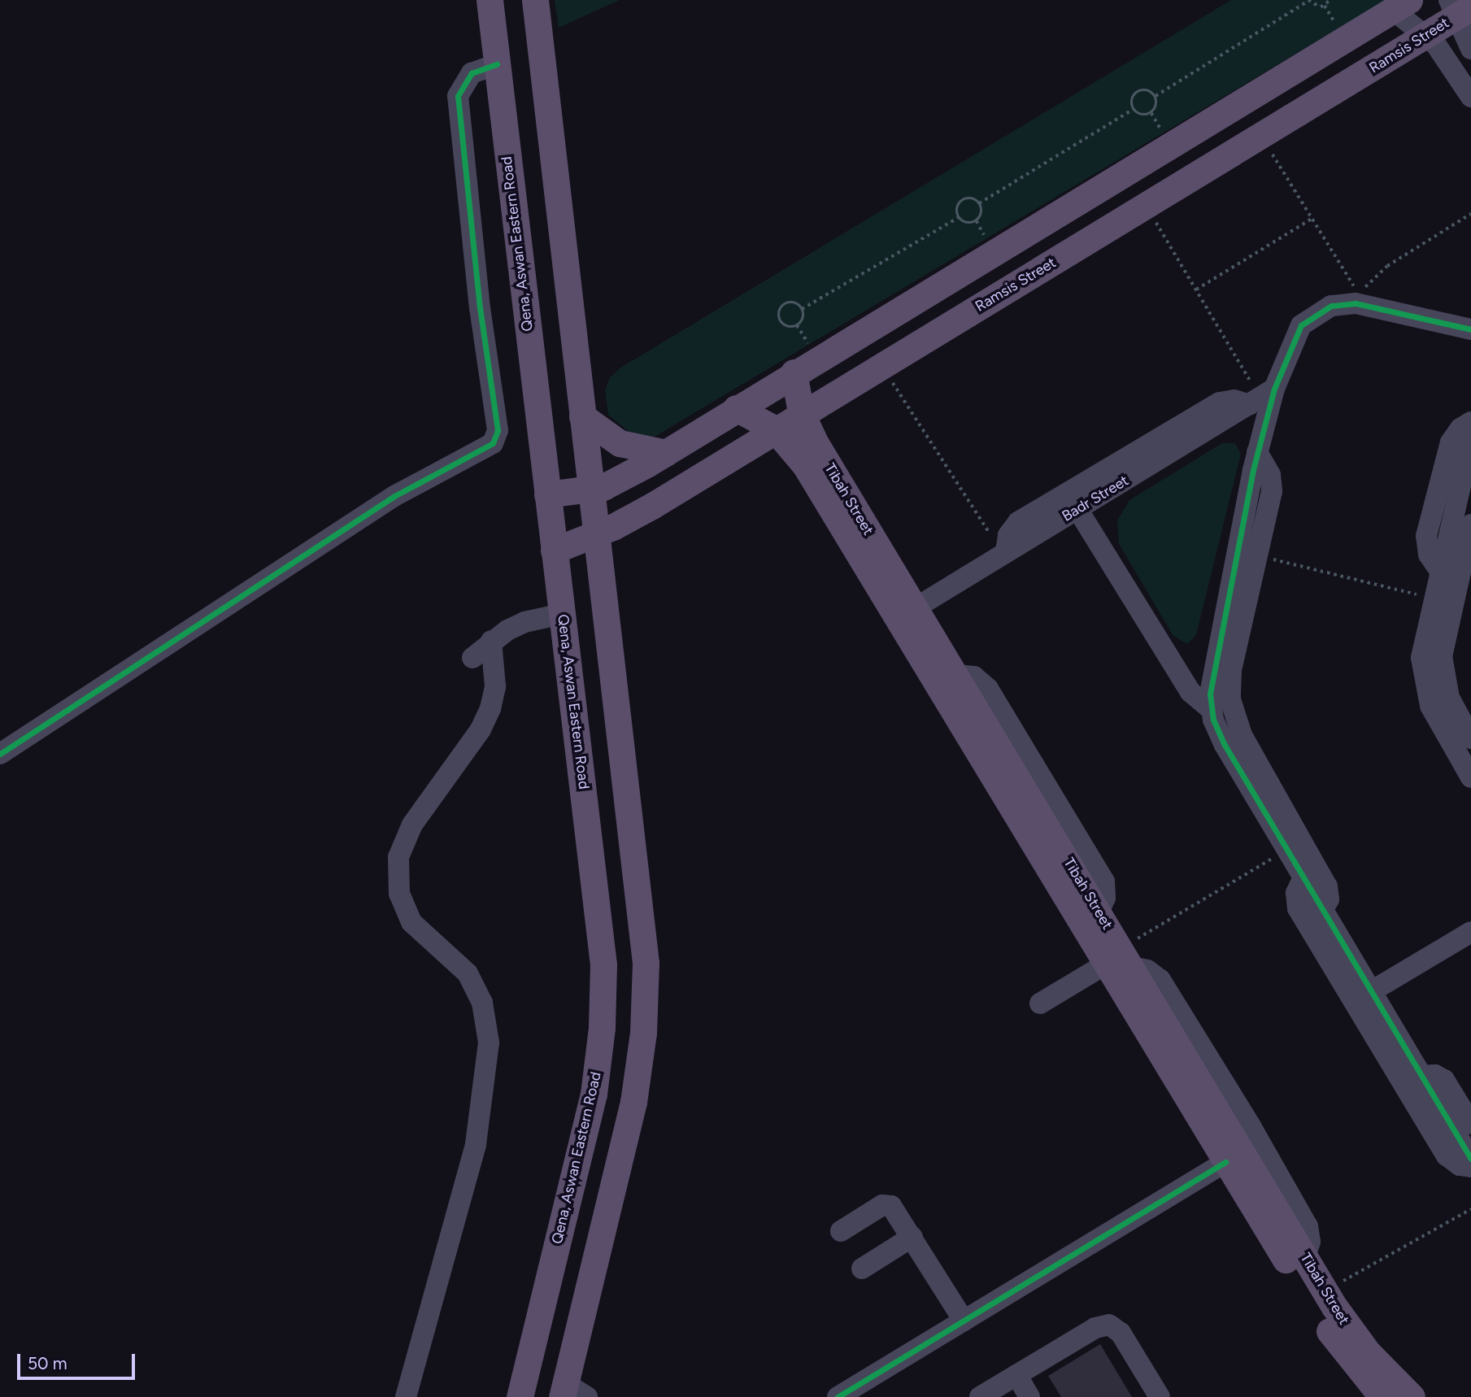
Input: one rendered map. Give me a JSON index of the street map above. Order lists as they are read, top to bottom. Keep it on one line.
{"streets":{"main road":["Ramsis Street","Qena, Aswan Eastern Road","Tibah Street"],"street":["Badr Street"]},"crossings":[["Ramsis Street","Qena, Aswan Eastern Road"],["Ramsis Street","Tibah Street"],["Badr Street","Tibah Street"]],"scale_bar":"50 m"}
